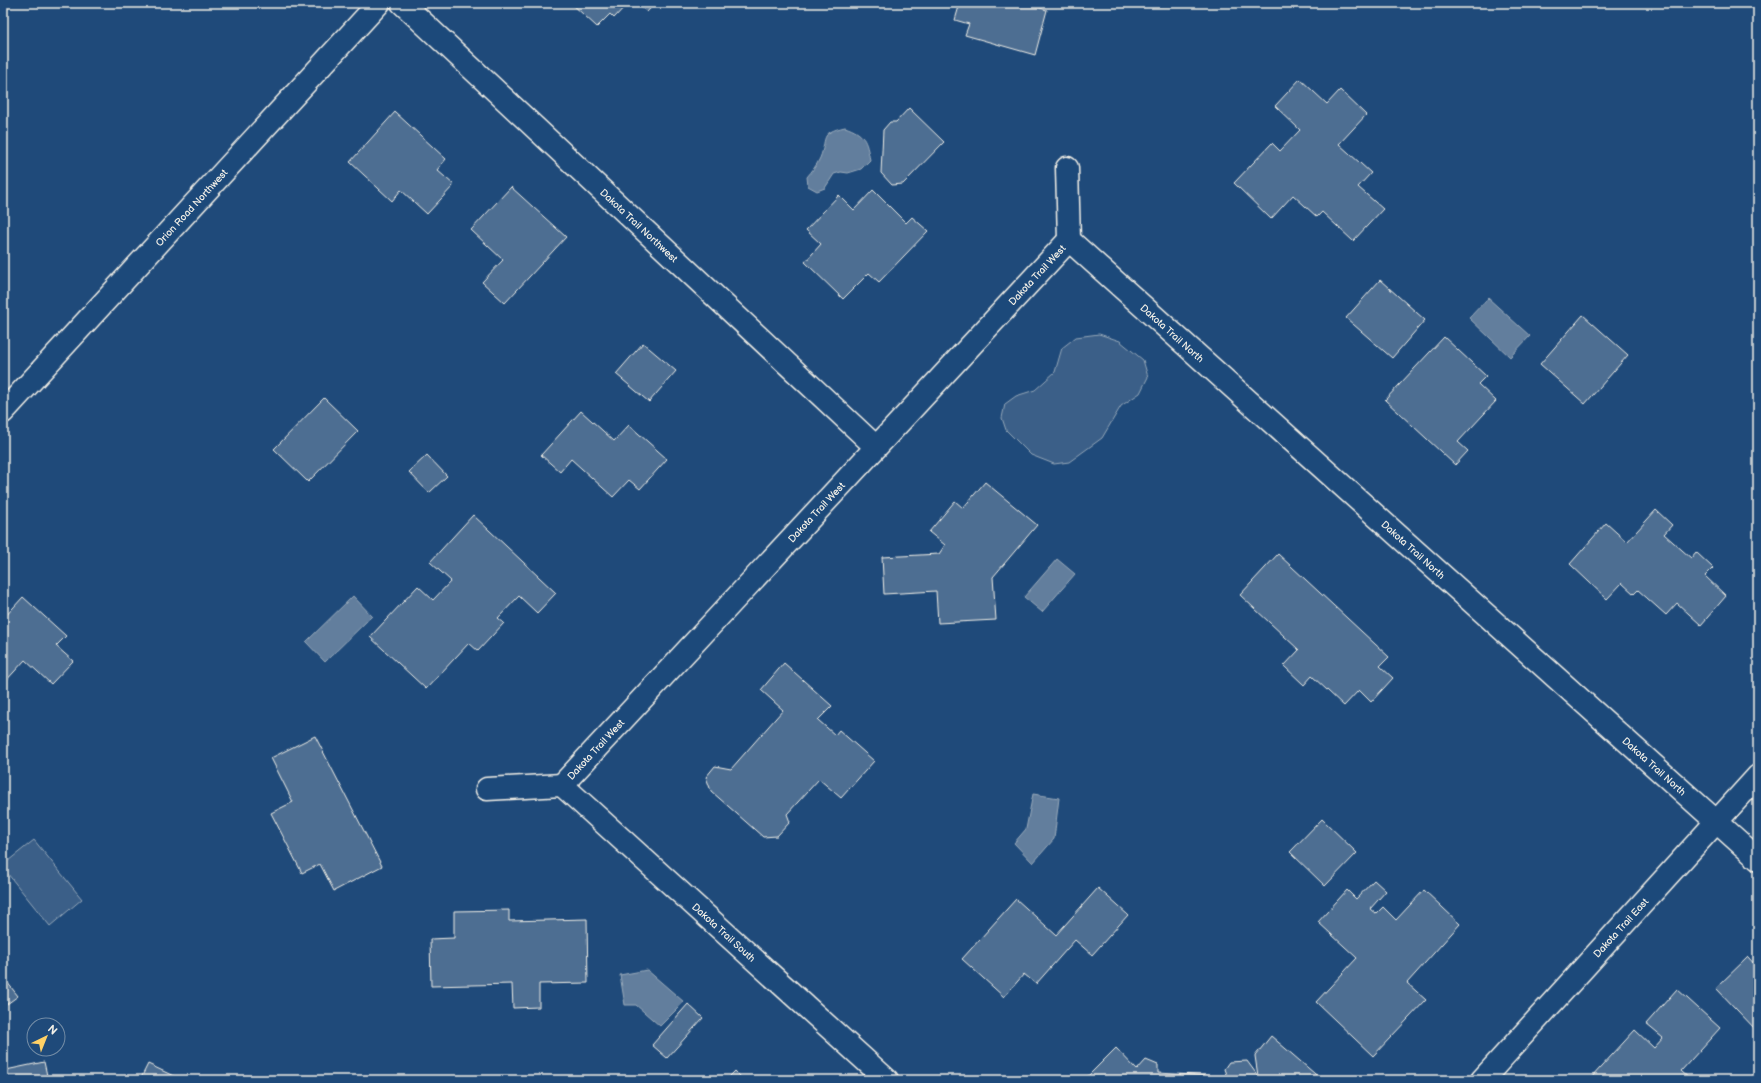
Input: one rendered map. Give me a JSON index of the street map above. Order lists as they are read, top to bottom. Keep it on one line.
{"streets":{"street":["Orion Road Northwest","Dakota Trail Northwest","Dakota Trail West","Dakota Trail North","Dakota Trail East","Dakota Trail South"]},"crossings":[["Dakota Trail Northwest","Dakota Trail West"],["Dakota Trail West","Dakota Trail North"],["Dakota Trail West","Dakota Trail South"],["Dakota Trail North","Dakota Trail East"]],"north":"top right"}
